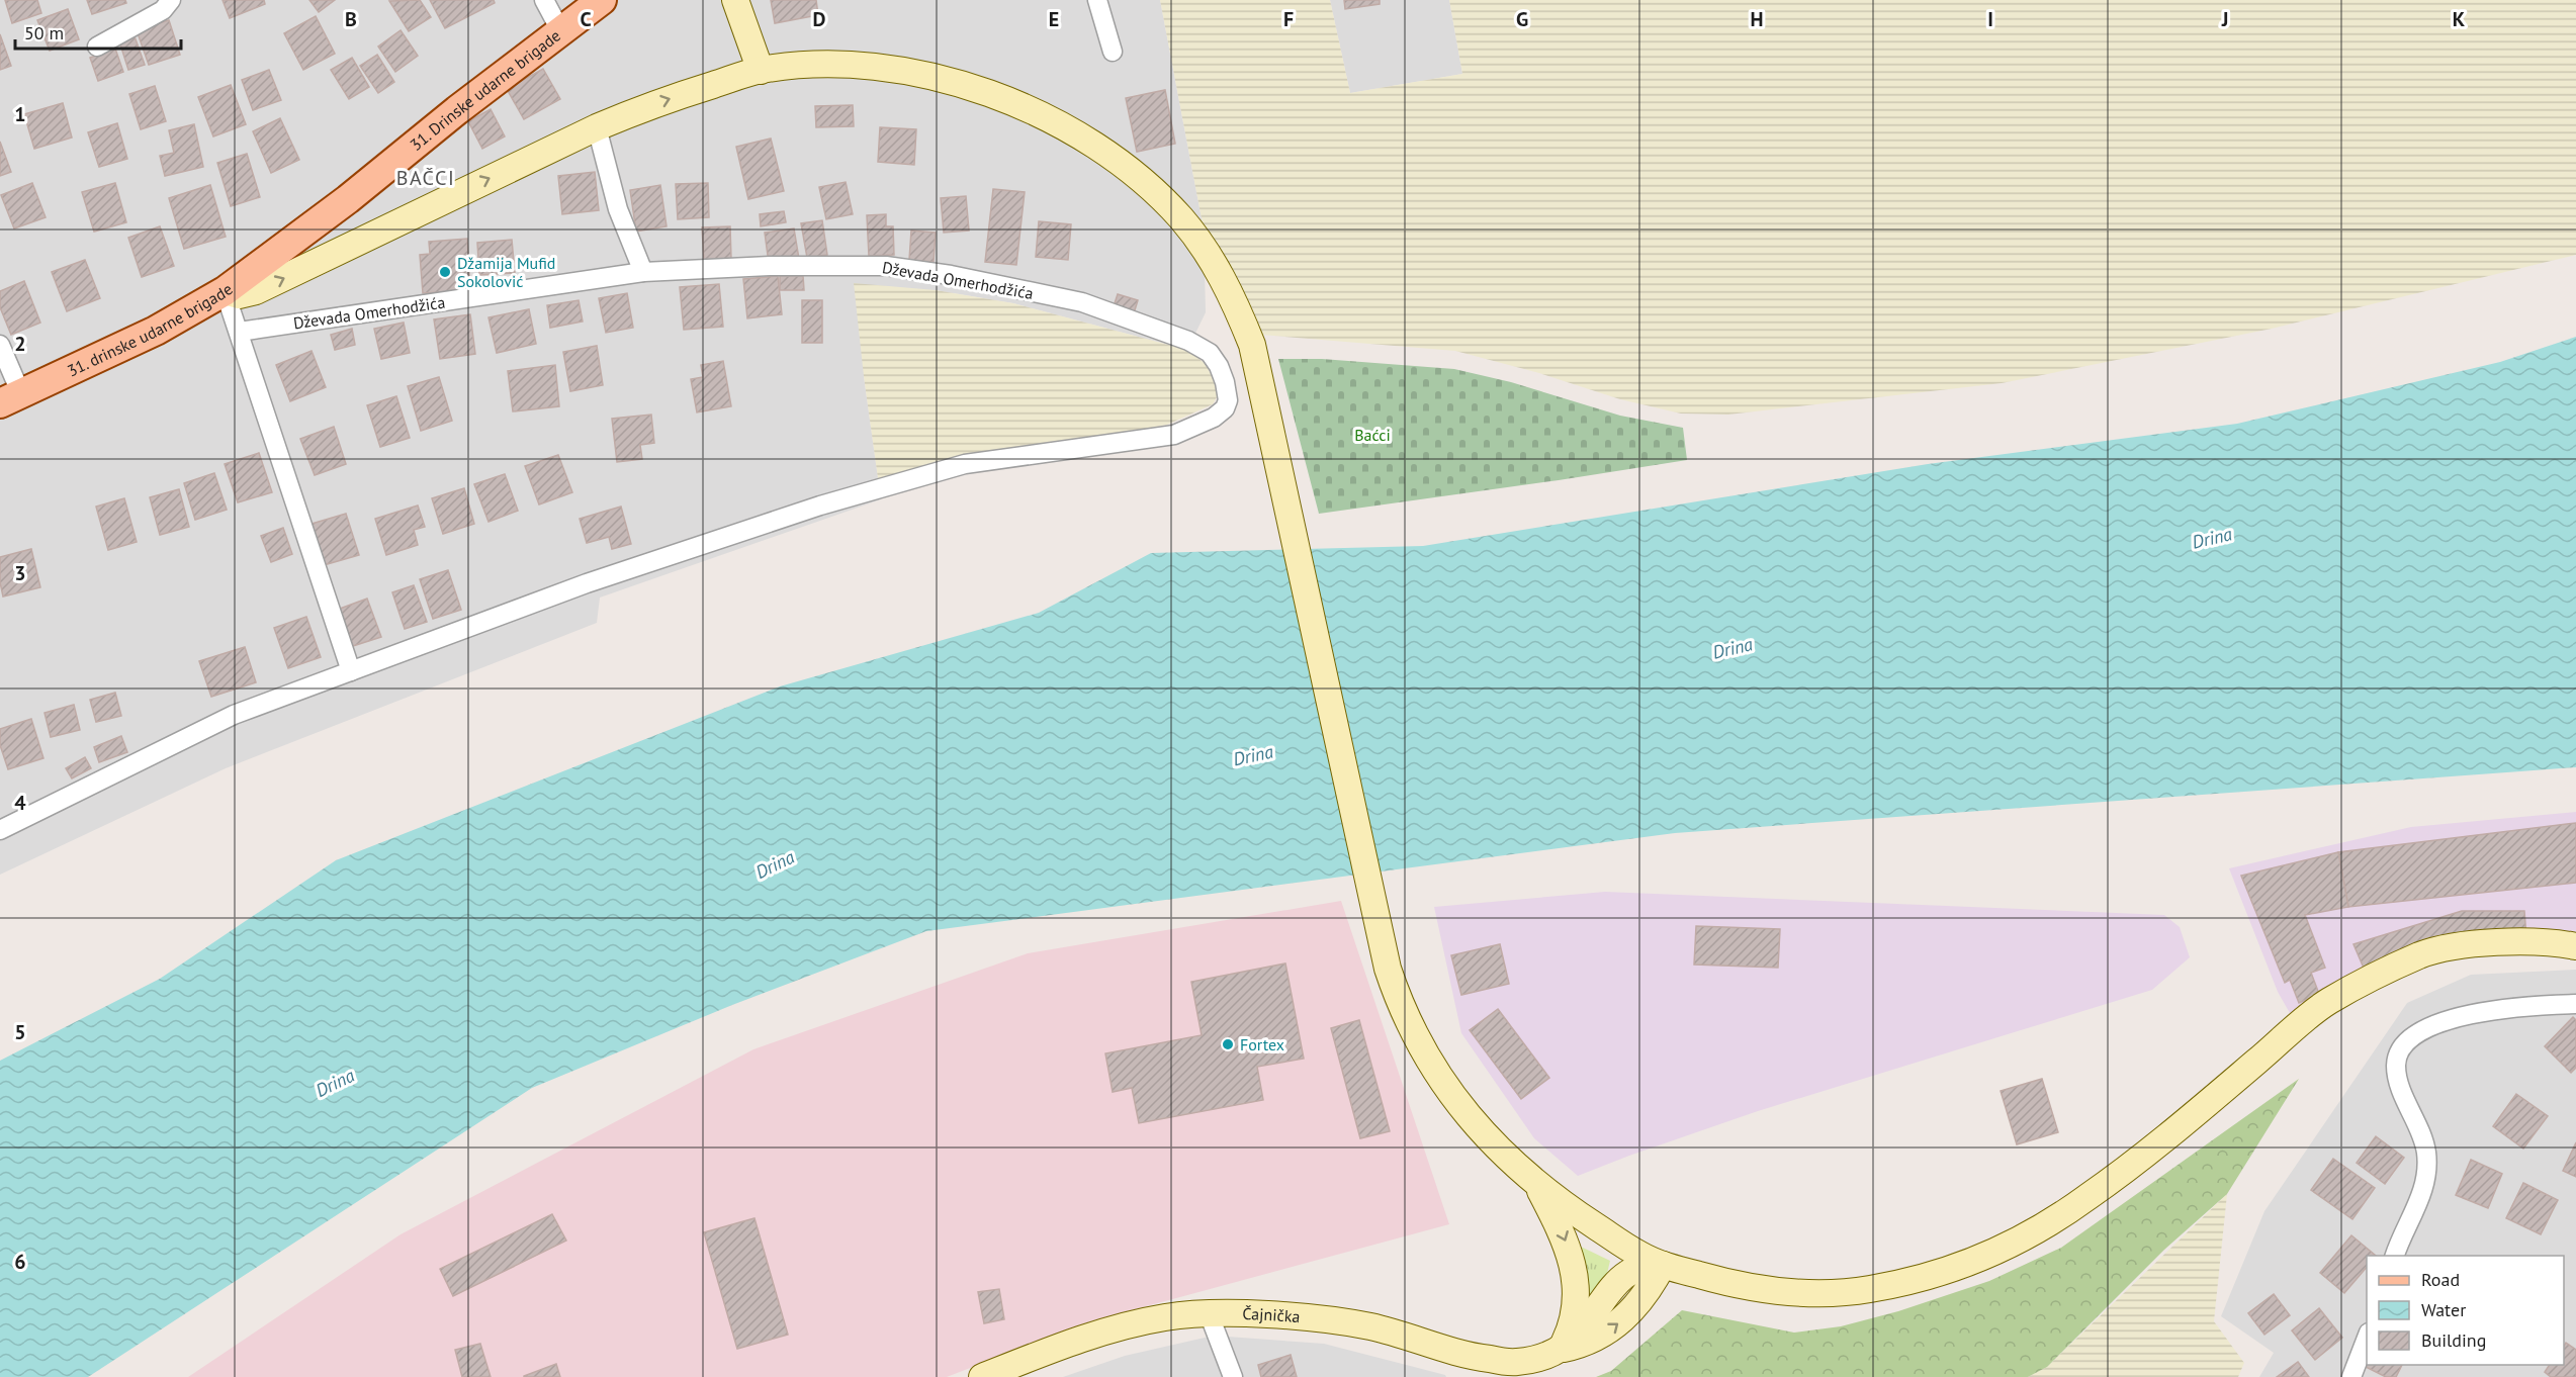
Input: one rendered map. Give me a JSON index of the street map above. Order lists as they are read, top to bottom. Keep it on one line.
{"streets":{"main road":["31. Drinske udarne brigade","31. drinske udarne brigade","Čajnička"],"street":["Dževada Omerhodžića"]},"crossings":[["31. Drinske udarne brigade","31. drinske udarne brigade"],["31. drinske udarne brigade","Čajnička"]],"districts":["BAČCI"],"water":["Drina"],"parks":["Baćci"],"places":["Džamija Mufid Sokolović","Fortex"],"legend":["Road","Water","Building"],"scale_bar":"50 m","grid":{"columns":["B","C","D","E","F","G","H","I","J","K"],"rows":["1","2","3","4","5","6"]}}
